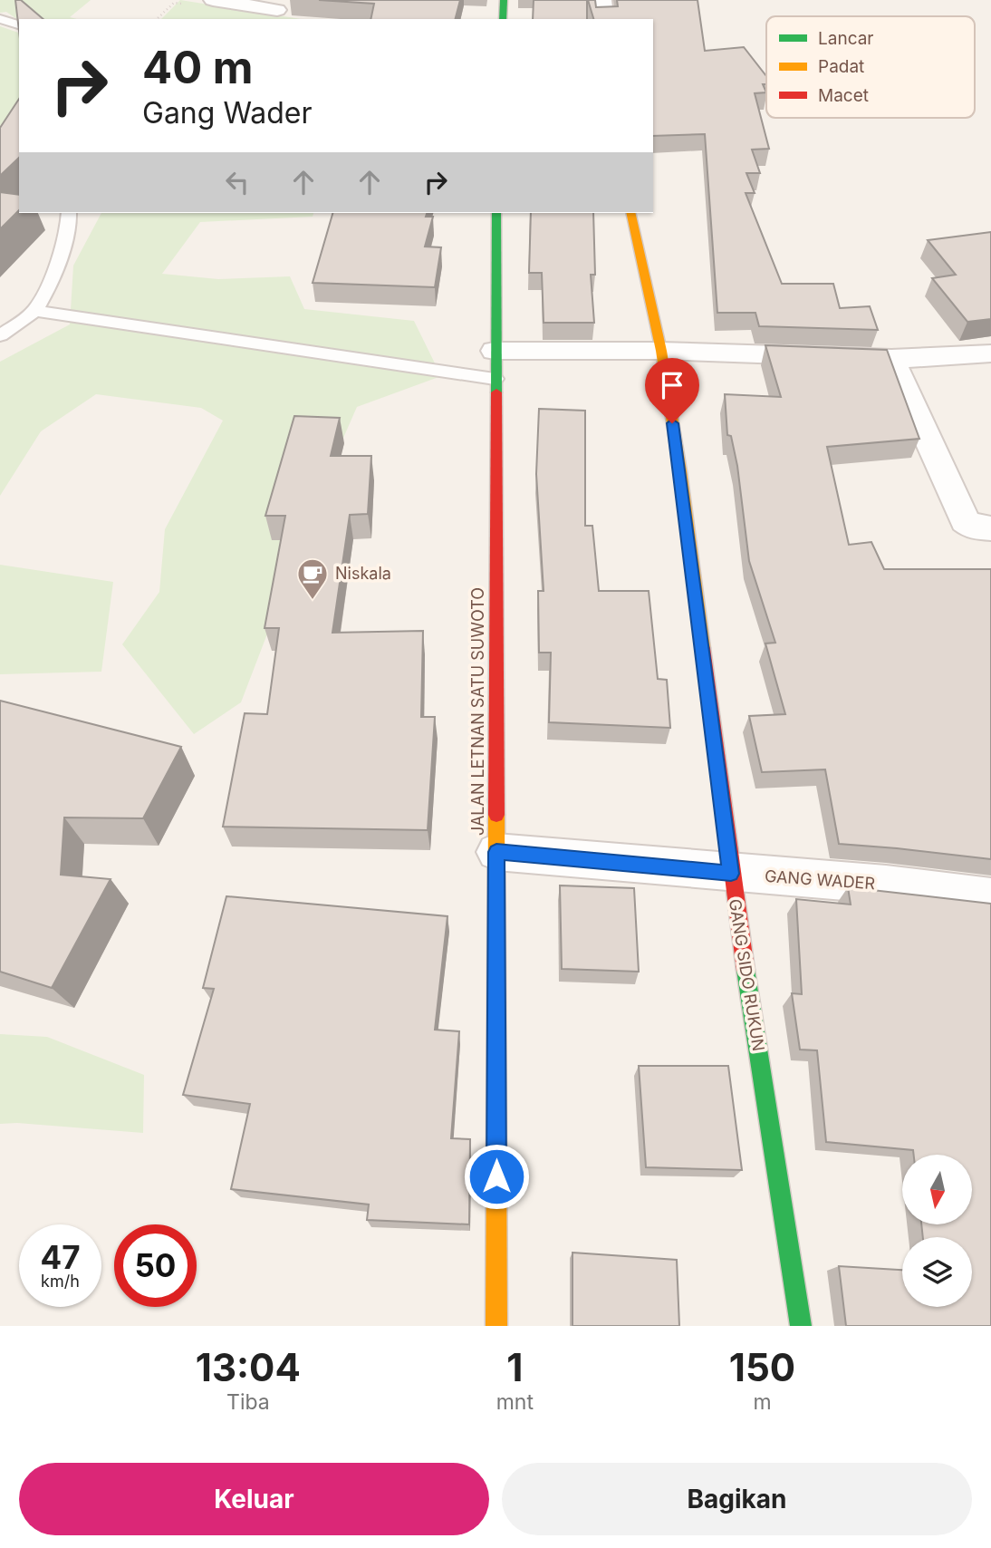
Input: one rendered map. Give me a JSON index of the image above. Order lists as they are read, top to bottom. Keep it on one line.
{"streets":{"main road":["JALAN LETNAN SATU SUWOTO","GANG SIDO RUKUN"],"street":["GANG WADER"]},"crossings":[["JALAN LETNAN SATU SUWOTO","GANG WADER"],["GANG WADER","GANG SIDO RUKUN"]],"places":{"cafe":["Niskala"]},"legend":["Lancar","Padat","Macet"],"north":"bottom","page":{"turn":["40 m","Gang Wader"],"speed":"47 km/h","limit":"50","eta":["13:04","Tiba","1","mnt","150","m"],"buttons":["Keluar","Bagikan"]}}
